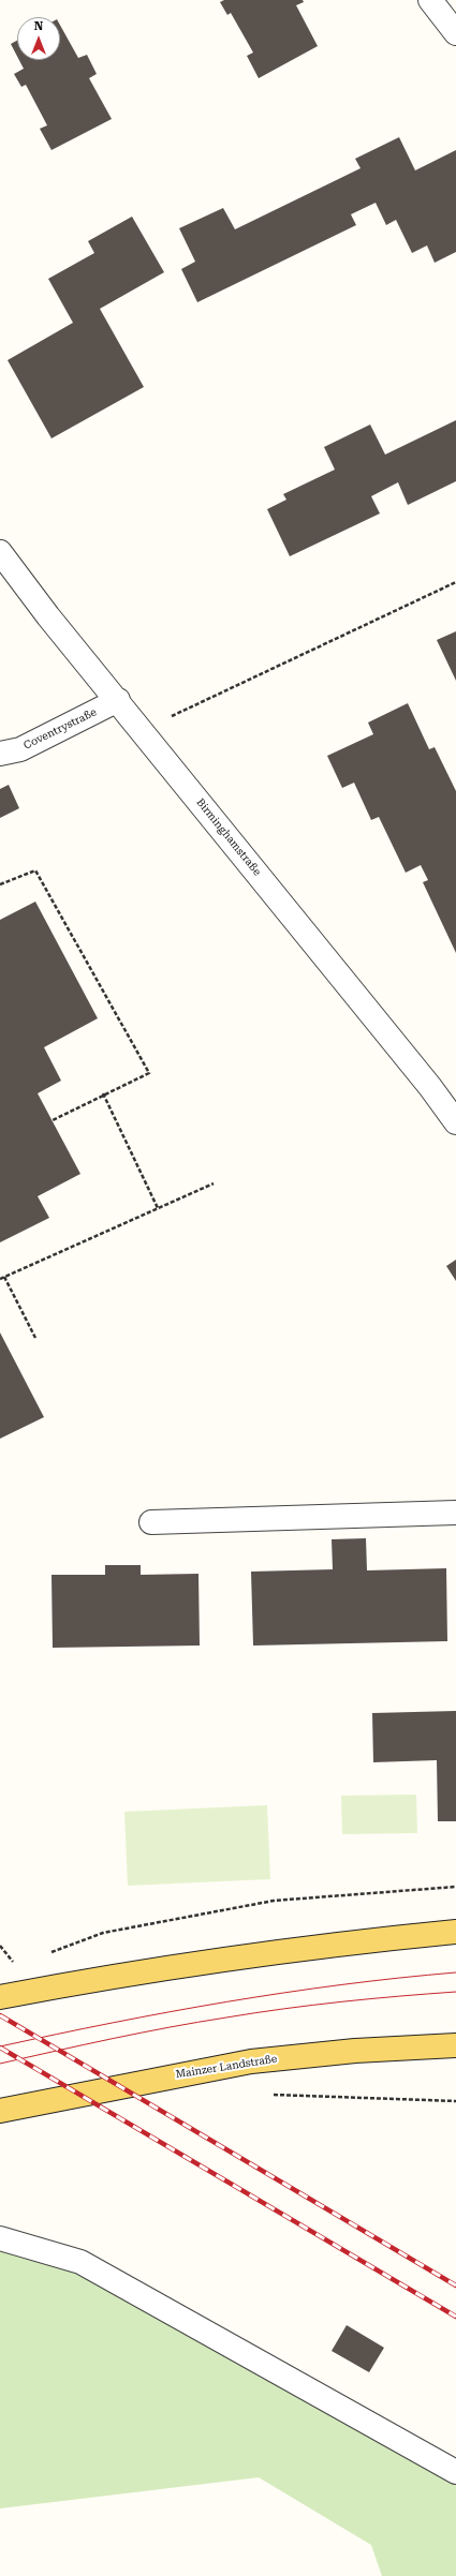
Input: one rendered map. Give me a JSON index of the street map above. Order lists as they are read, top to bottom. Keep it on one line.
{"streets":{"main road":["Mainzer Landstraße"],"street":["Coventrystraße","Birminghamstraße"]},"crossings":[["Coventrystraße","Birminghamstraße"]],"north":"top"}
